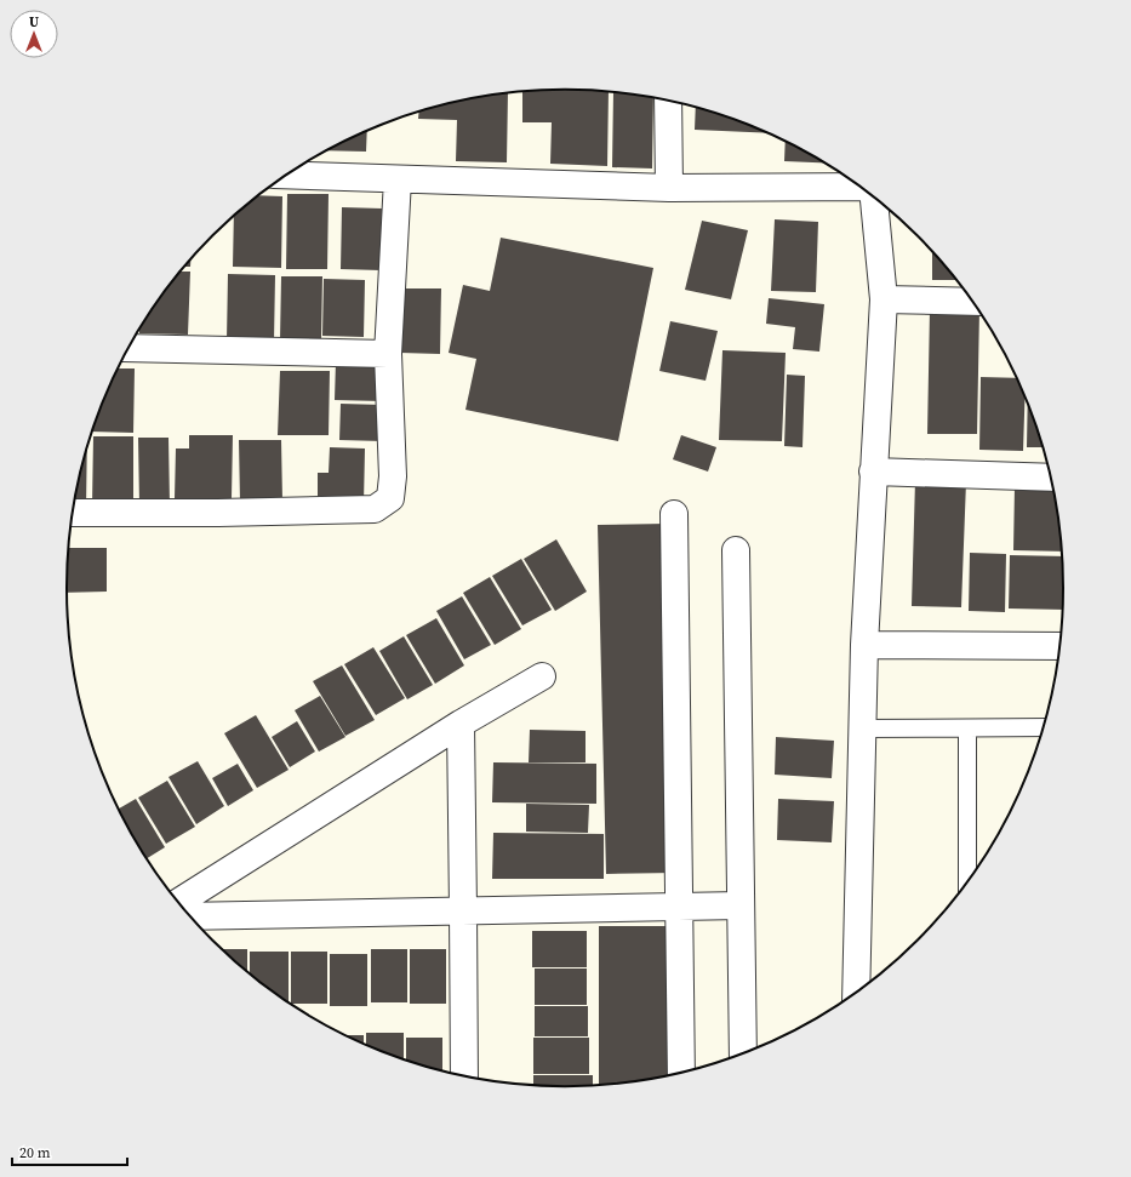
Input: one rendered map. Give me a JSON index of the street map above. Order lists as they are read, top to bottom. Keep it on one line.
{"scale_bar":"20 m","north":"top"}
